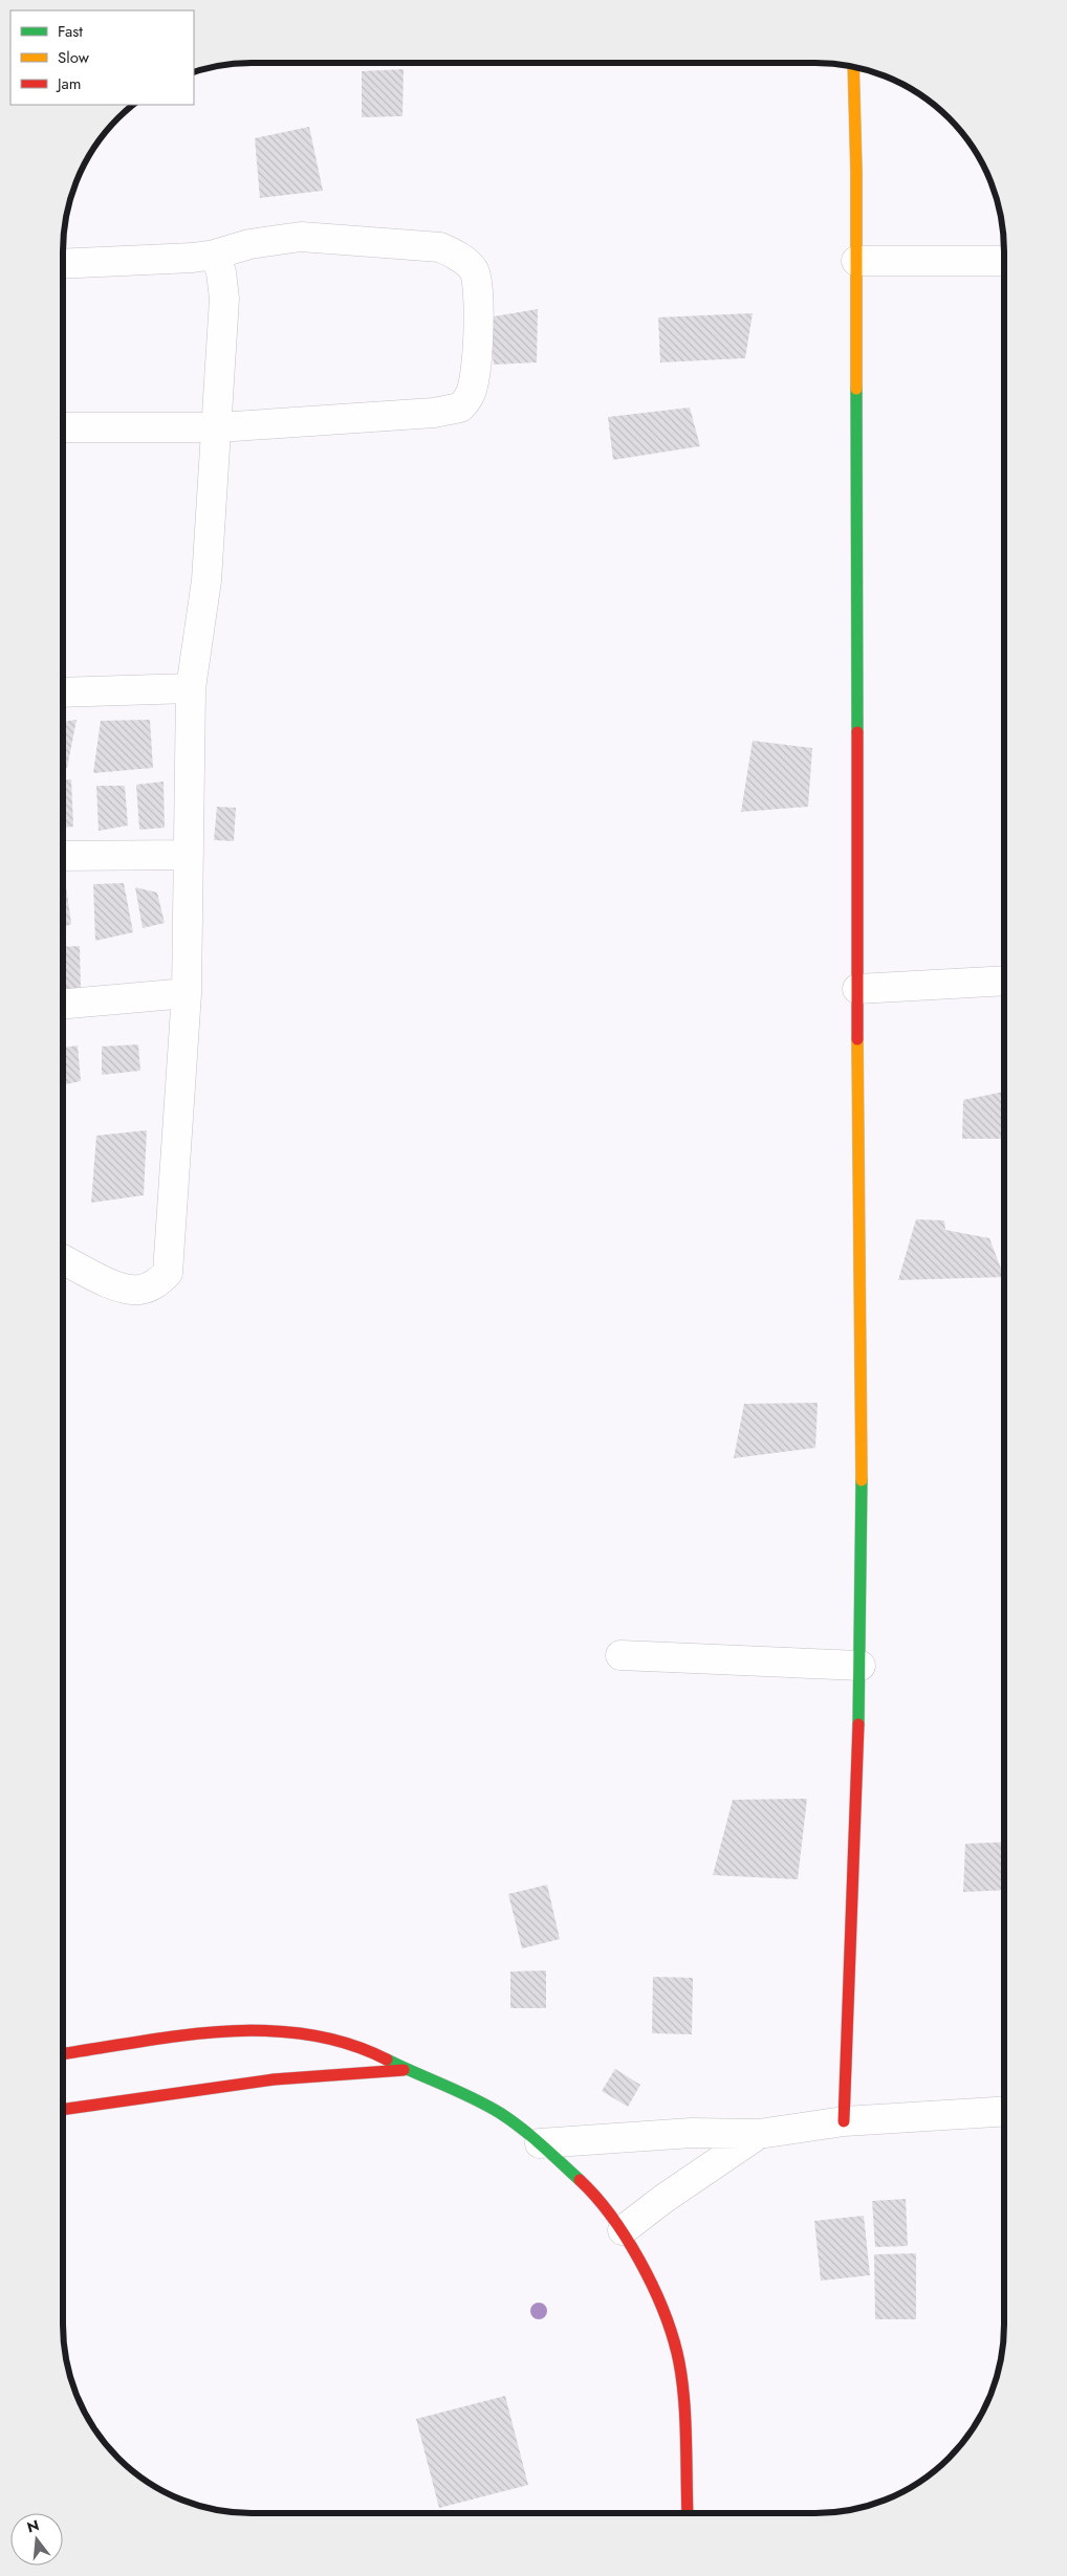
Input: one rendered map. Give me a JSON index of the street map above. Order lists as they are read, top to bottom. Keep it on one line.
{"legend":["Fast","Slow","Jam"],"north":"top"}
